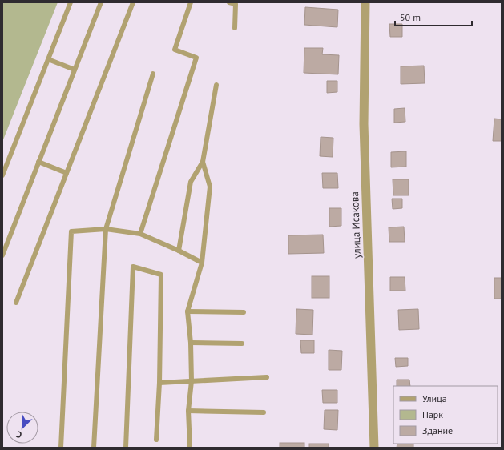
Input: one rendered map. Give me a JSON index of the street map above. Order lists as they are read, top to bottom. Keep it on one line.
{"streets":{"street":["улица Исакова"]},"legend":["Улица","Парк","Здание"],"scale_bar":"50 m","north":"bottom left"}
